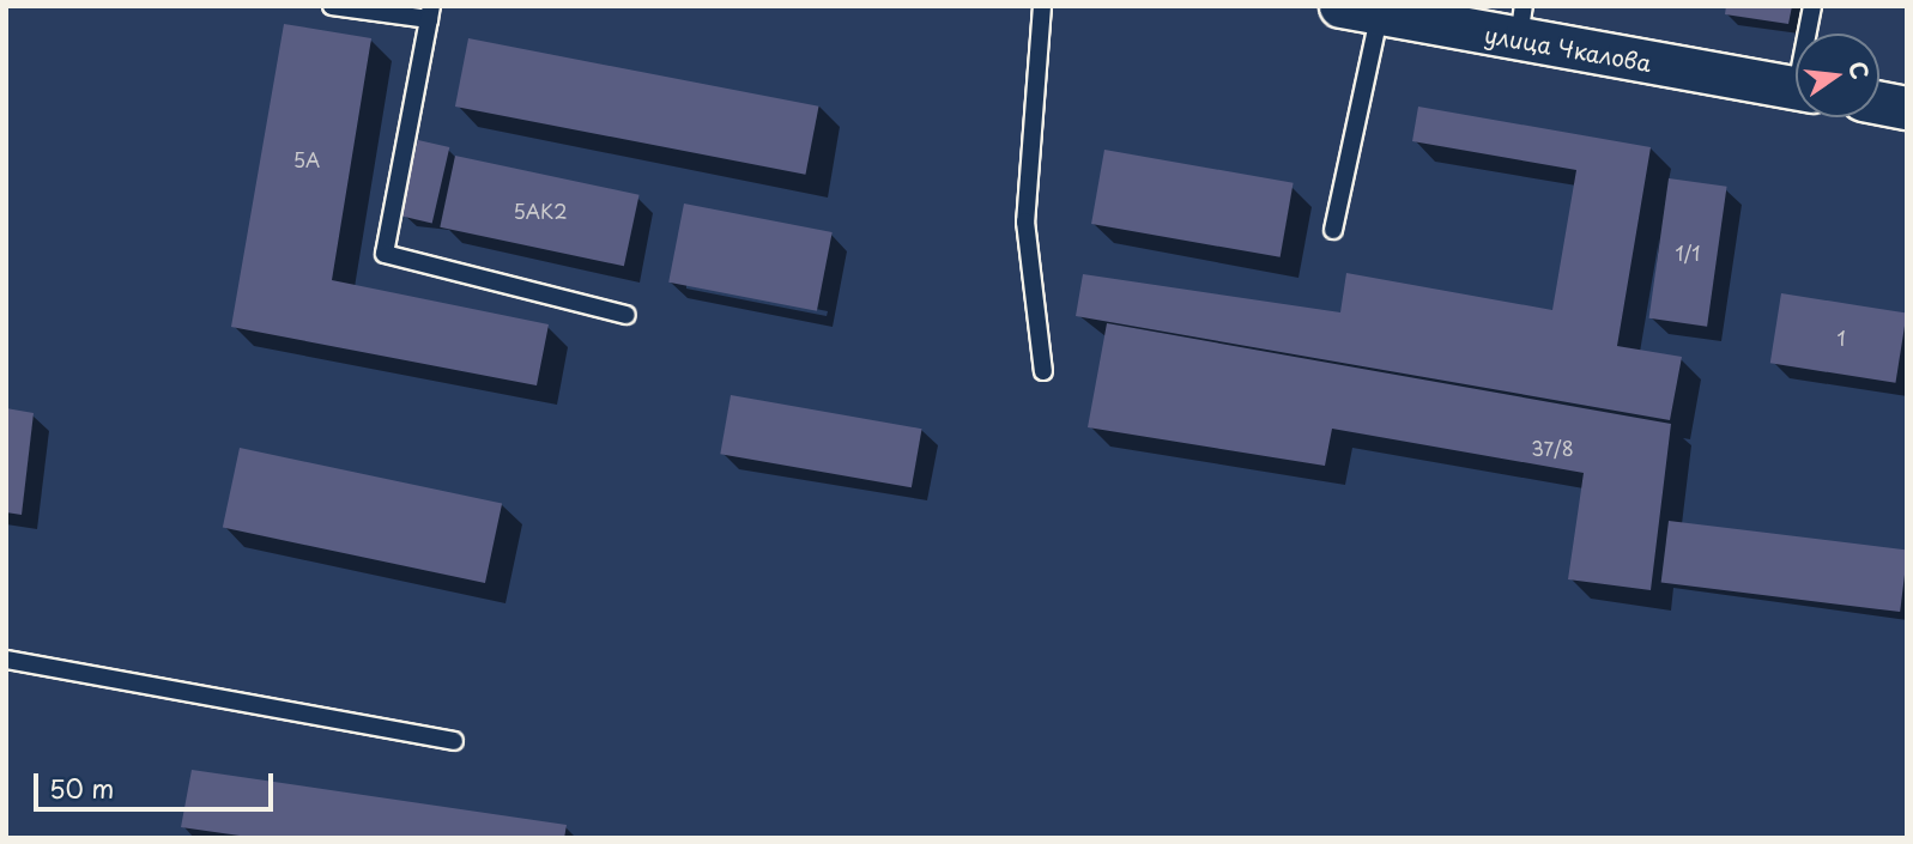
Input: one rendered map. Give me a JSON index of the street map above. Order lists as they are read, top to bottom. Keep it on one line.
{"streets":{"street":["улица Чкалова"]},"house_numbers":["5А","5АК2","1/1","1","37/8"],"scale_bar":"50 m","north":"right"}
